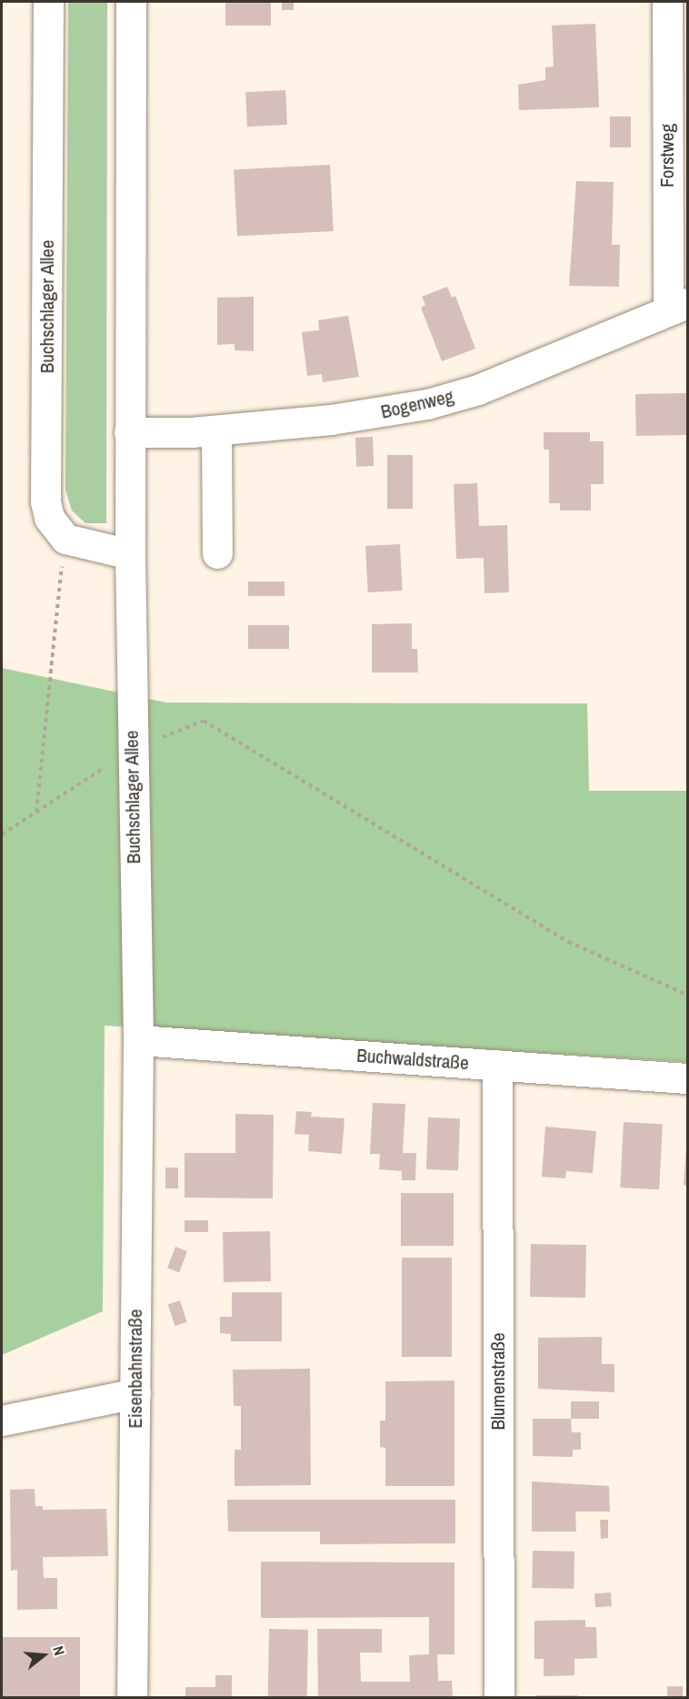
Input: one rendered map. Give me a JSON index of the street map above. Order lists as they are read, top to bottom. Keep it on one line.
{"streets":{"street":["Forstweg","Buchschlager Allee","Bogenweg","Buchwaldstraße","Eisenbahnstraße","Blumenstraße"]},"crossings":[["Forstweg","Bogenweg"],["Buchschlager Allee","Bogenweg"],["Buchschlager Allee","Buchwaldstraße"],["Buchschlager Allee","Eisenbahnstraße"],["Buchwaldstraße","Eisenbahnstraße"],["Buchwaldstraße","Blumenstraße"]],"north":"right"}
